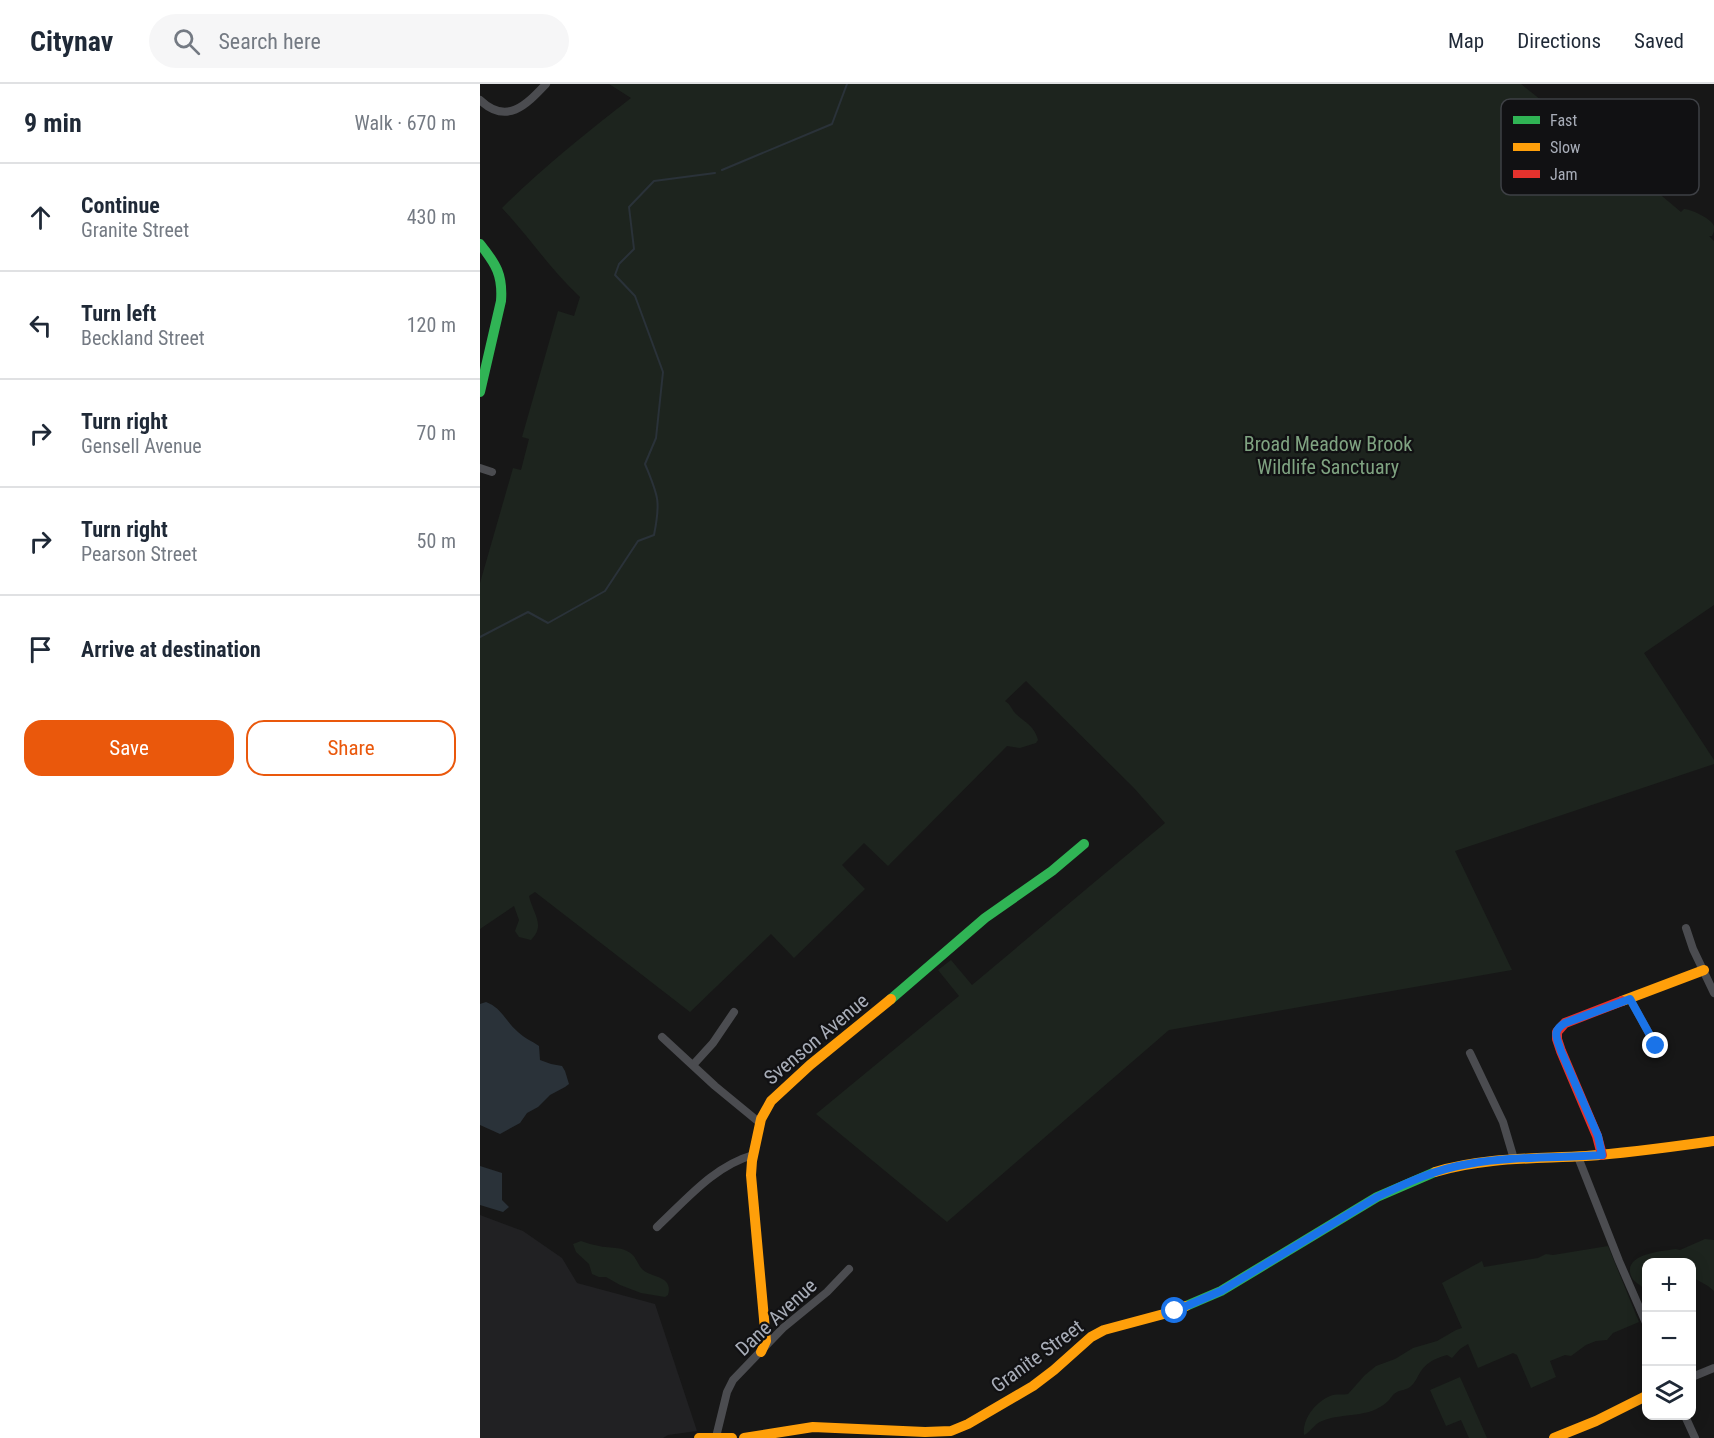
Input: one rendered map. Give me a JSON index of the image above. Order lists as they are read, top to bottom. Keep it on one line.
{"streets":{"street":["Svenson Avenue","Dane Avenue","Granite Street"]},"crossings":[["Svenson Avenue","Dane Avenue"]],"parks":["Broad Meadow Brook Wildlife Sanctuary"],"legend":["Fast","Slow","Jam"],"page":{"header":"Citynav","search":"Search here","nav":["Map","Directions","Saved"],"heading":["9 min","Walk · 670 m"],"list":[["Continue","Granite Street","430 m"],["Turn left","Beckland Street","120 m"],["Turn right","Gensell Avenue","70 m"],["Turn right","Pearson Street","50 m"],"Arrive at destination"],"buttons":["Save","Share"],"map_buttons":["+","−"]}}
